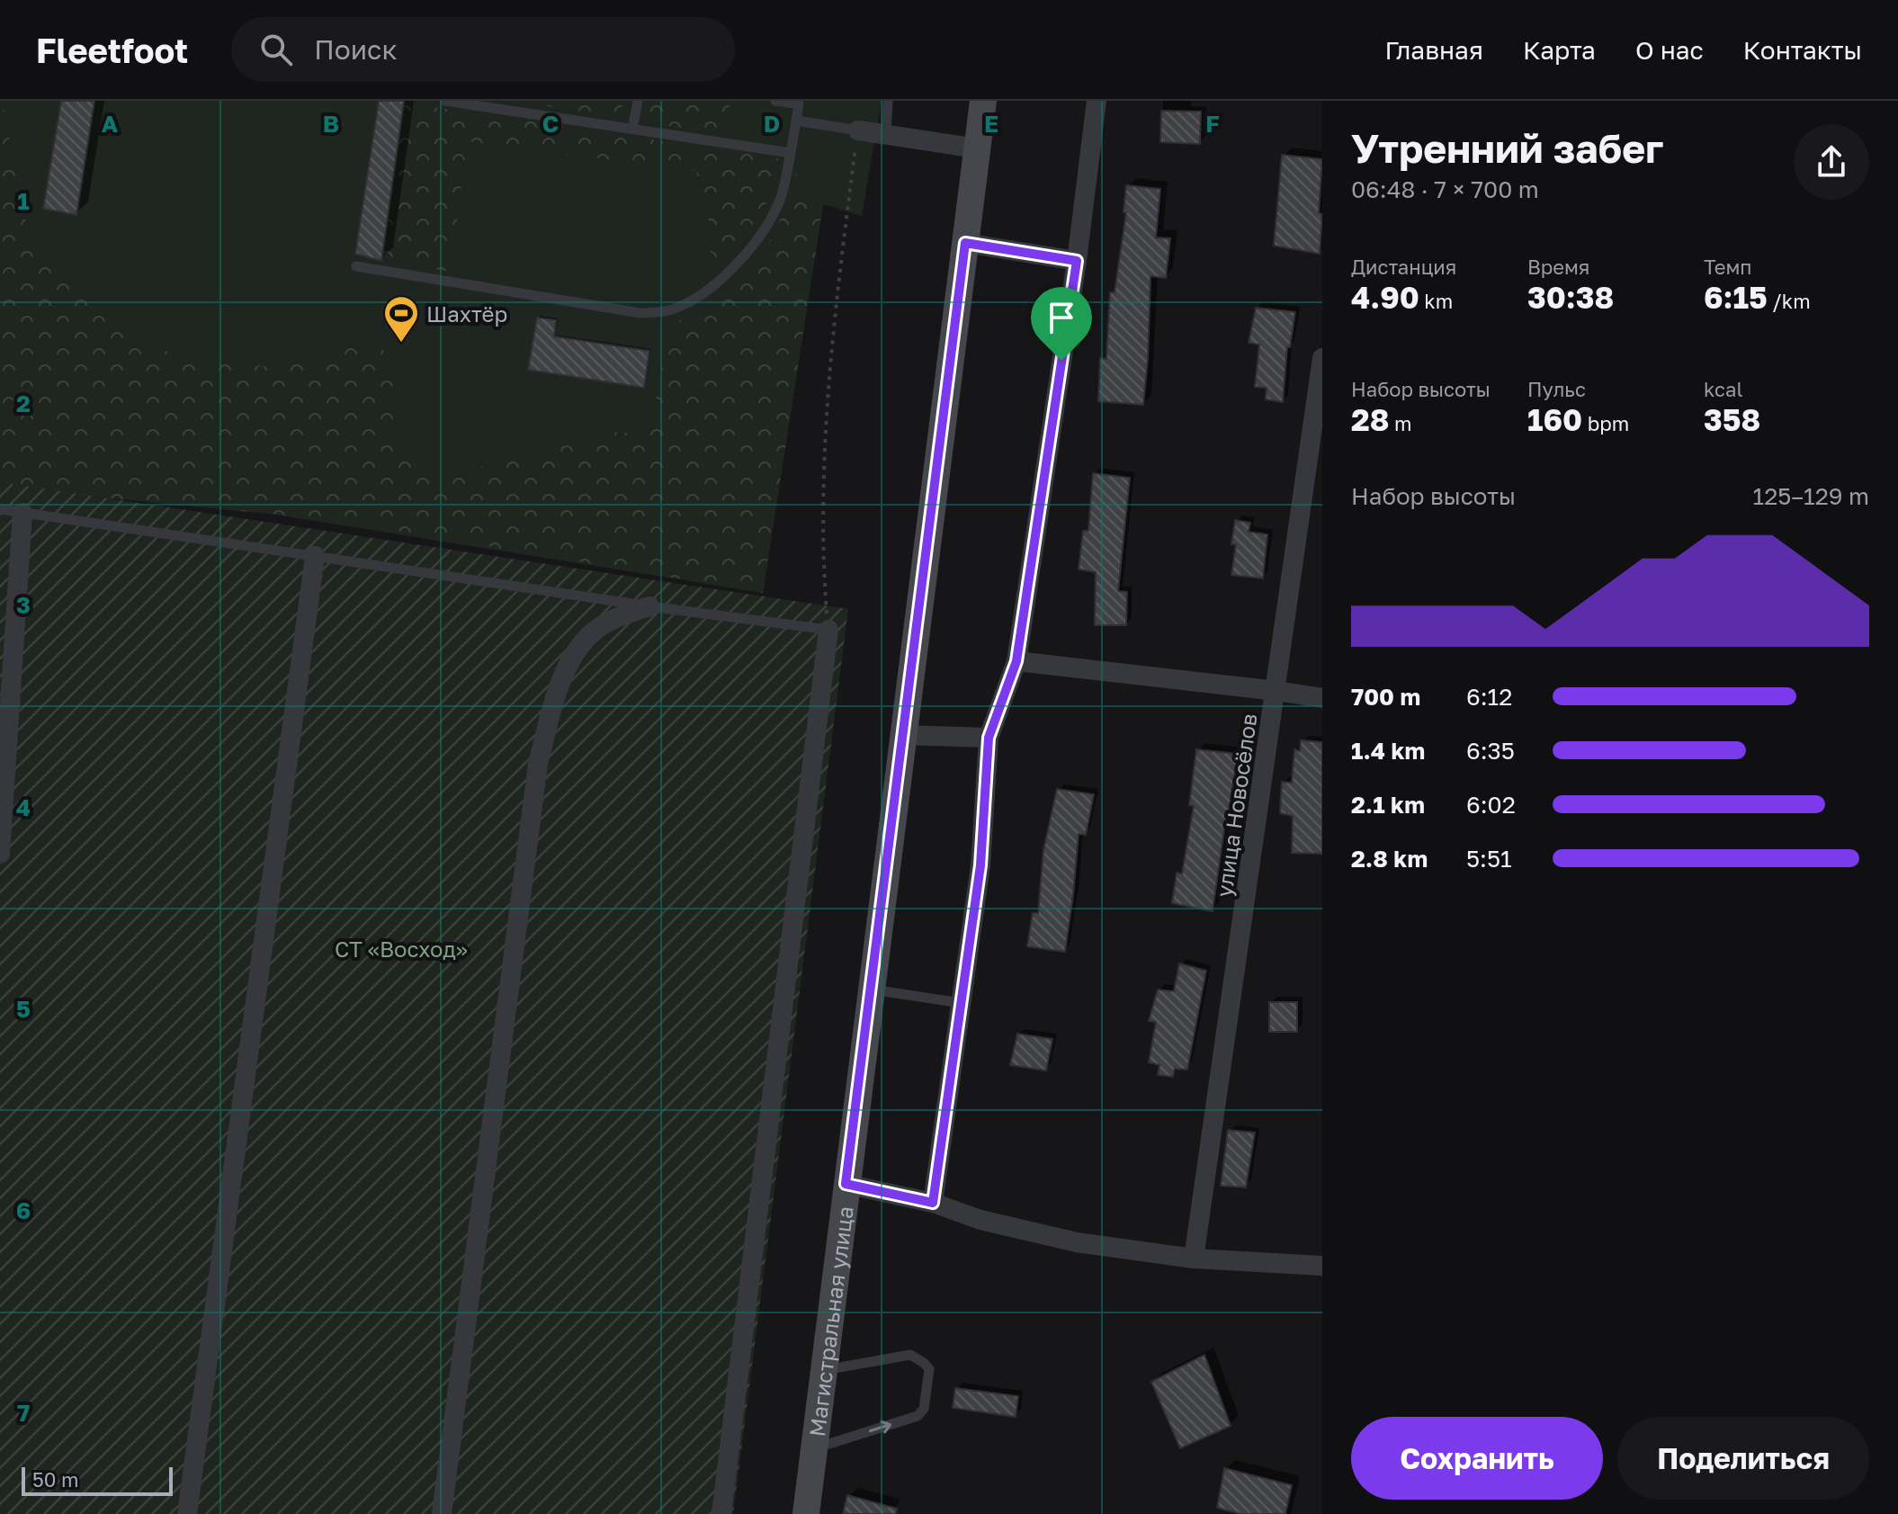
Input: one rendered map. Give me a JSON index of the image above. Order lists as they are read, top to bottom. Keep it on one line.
{"streets":{"main road":["Магистральная улица"],"street":["улица Новосёлов"]},"parks":["СТ «Восход»"],"places":{"sports":["Шахтёр"]},"scale_bar":"50 m","page":{"header":"Fleetfoot","search":"Поиск","nav":["Главная","Карта","О нас","Контакты"],"heading":["Утренний забег","06:48 · 7 × 700 m"],"stats":[["Дистанция","4.90 km"],["Время","30:38"],["Темп","6:15 /km"],["Набор высоты","28 m"],["Пульс","160 bpm"],["kcal","358"]],"chart":["Набор высоты","125–129 m"],"list":[{"name":"700 m","note":"6:12"},{"name":"1.4 km","note":"6:35"},{"name":"2.1 km","note":"6:02"},{"name":"2.8 km","note":"5:51"}],"buttons":["Сохранить","Поделиться"],"scale":"50 m"},"grid":{"columns":["A","B","C","D","E","F"],"rows":["1","2","3","4","5","6","7"]}}
